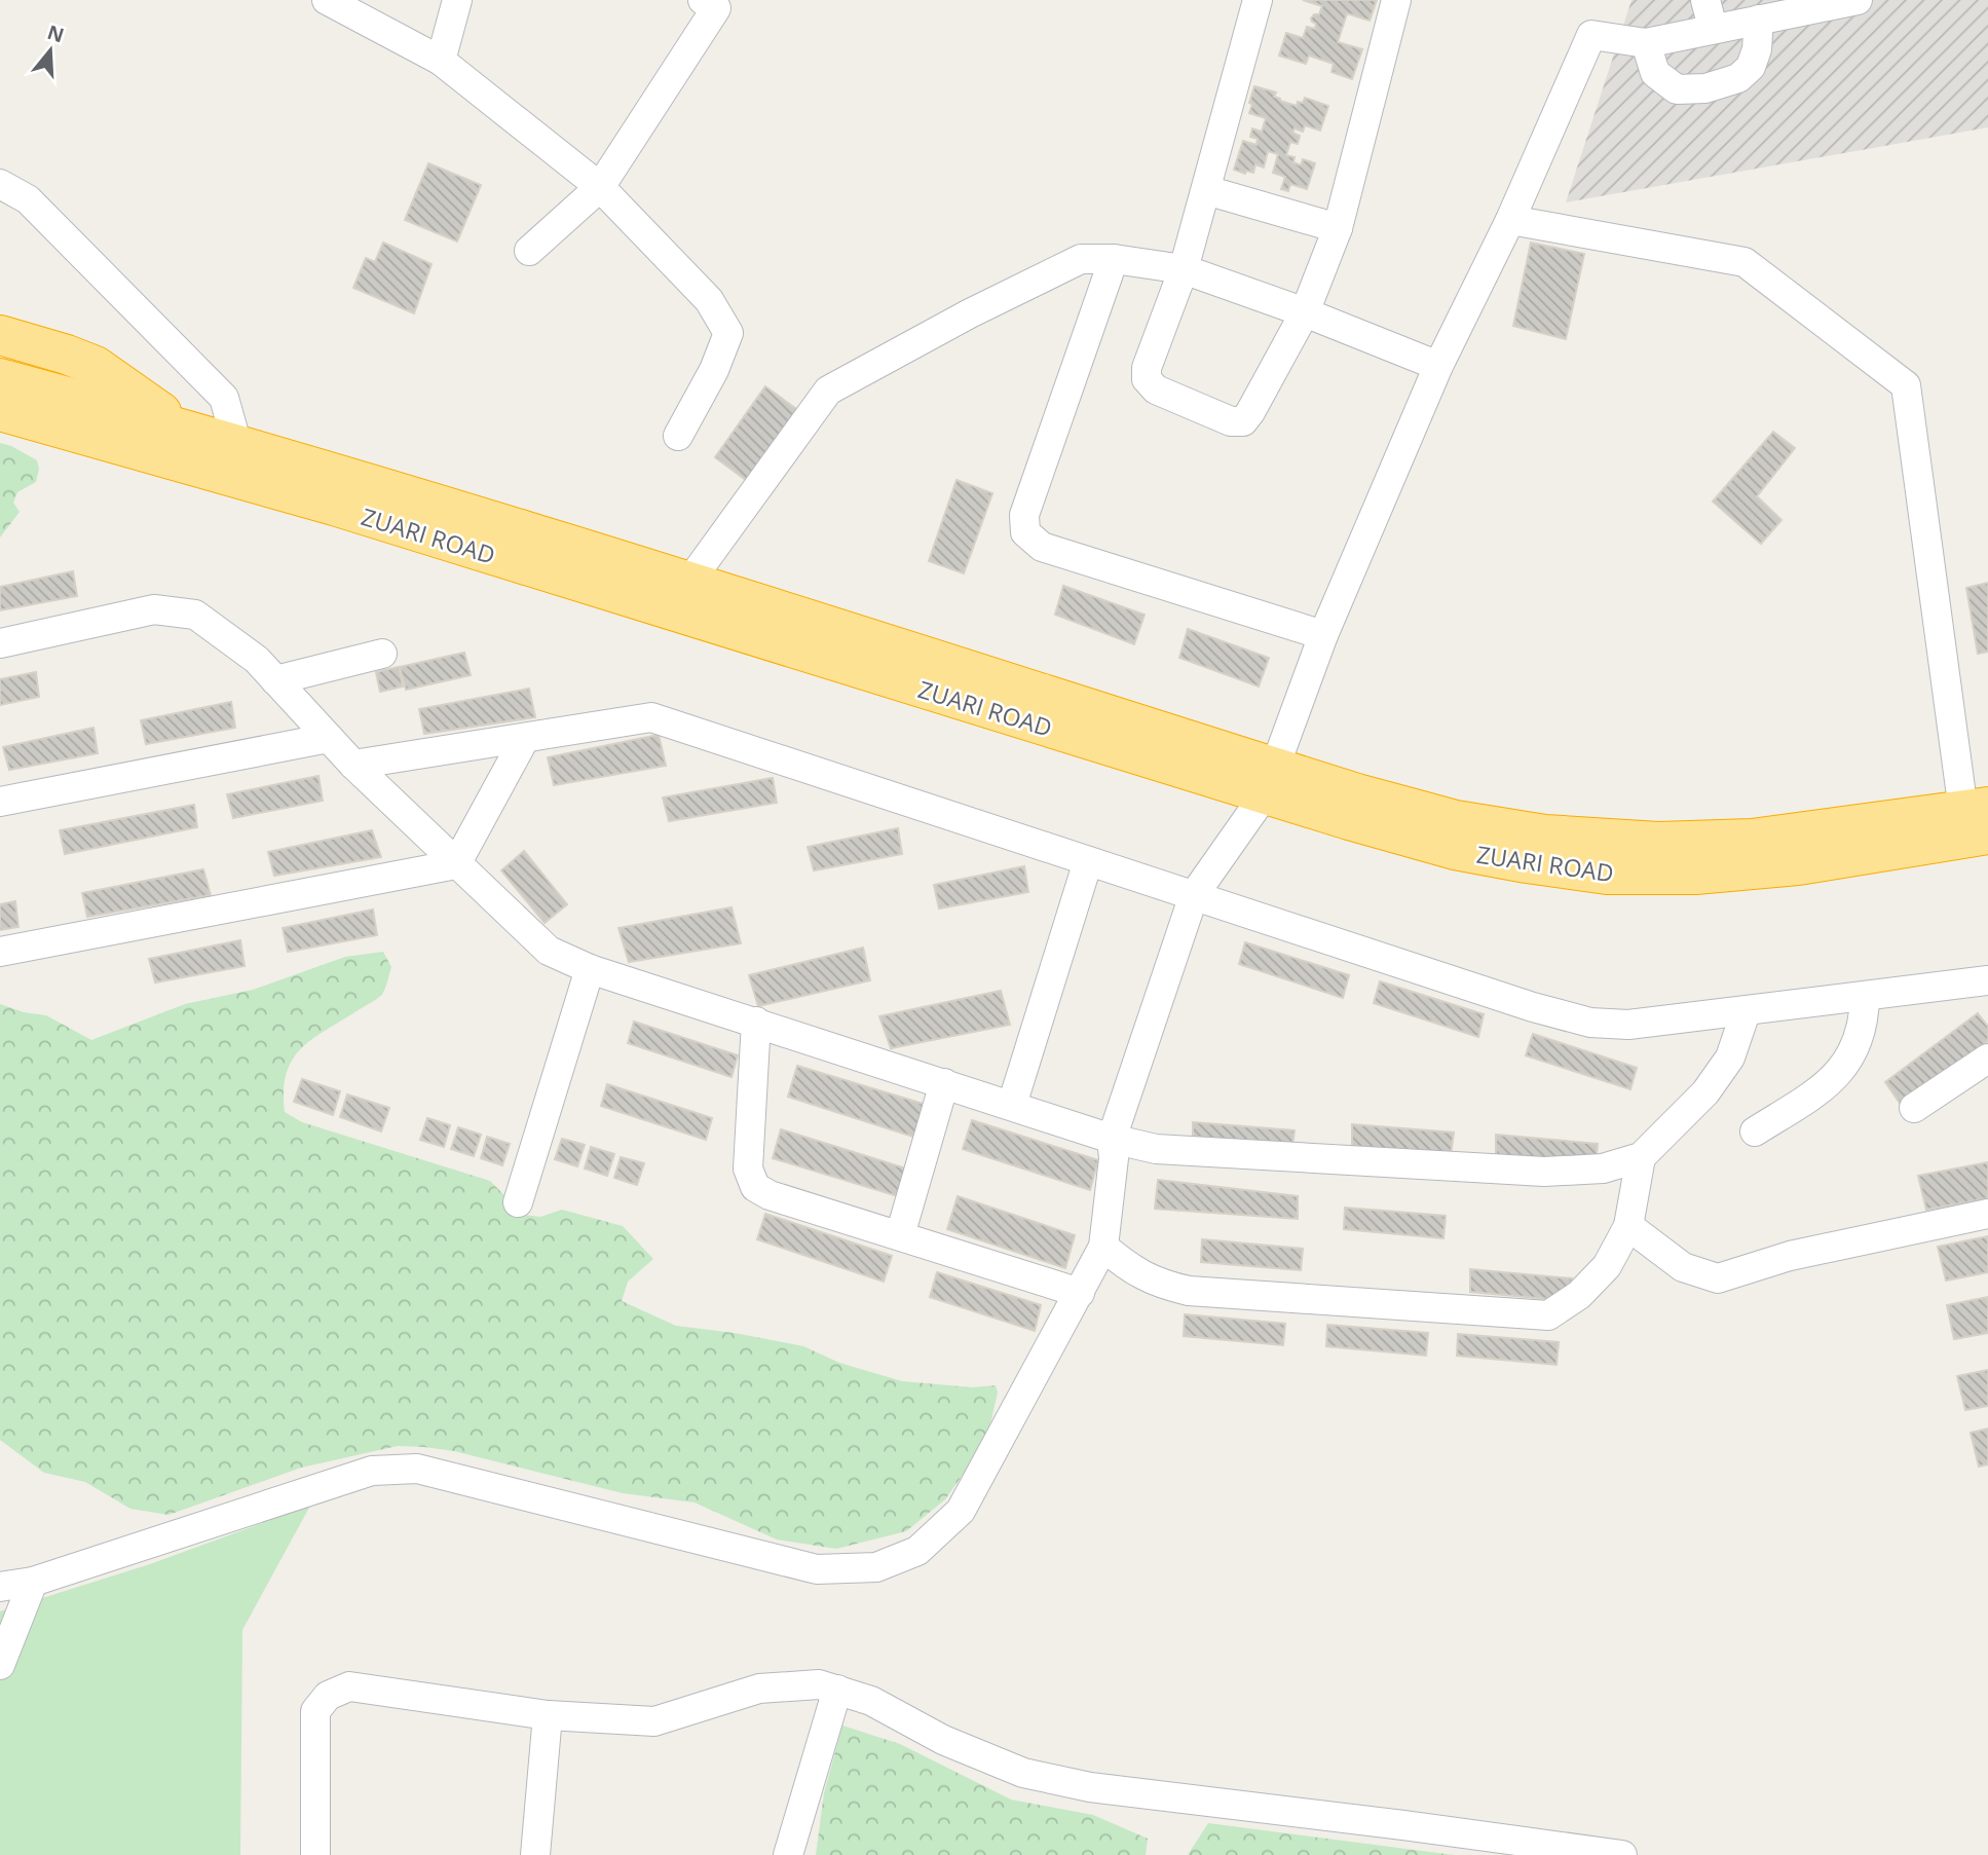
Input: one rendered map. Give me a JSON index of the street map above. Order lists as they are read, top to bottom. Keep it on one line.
{"streets":{"highway":["ZUARI ROAD"]},"north":"top"}
